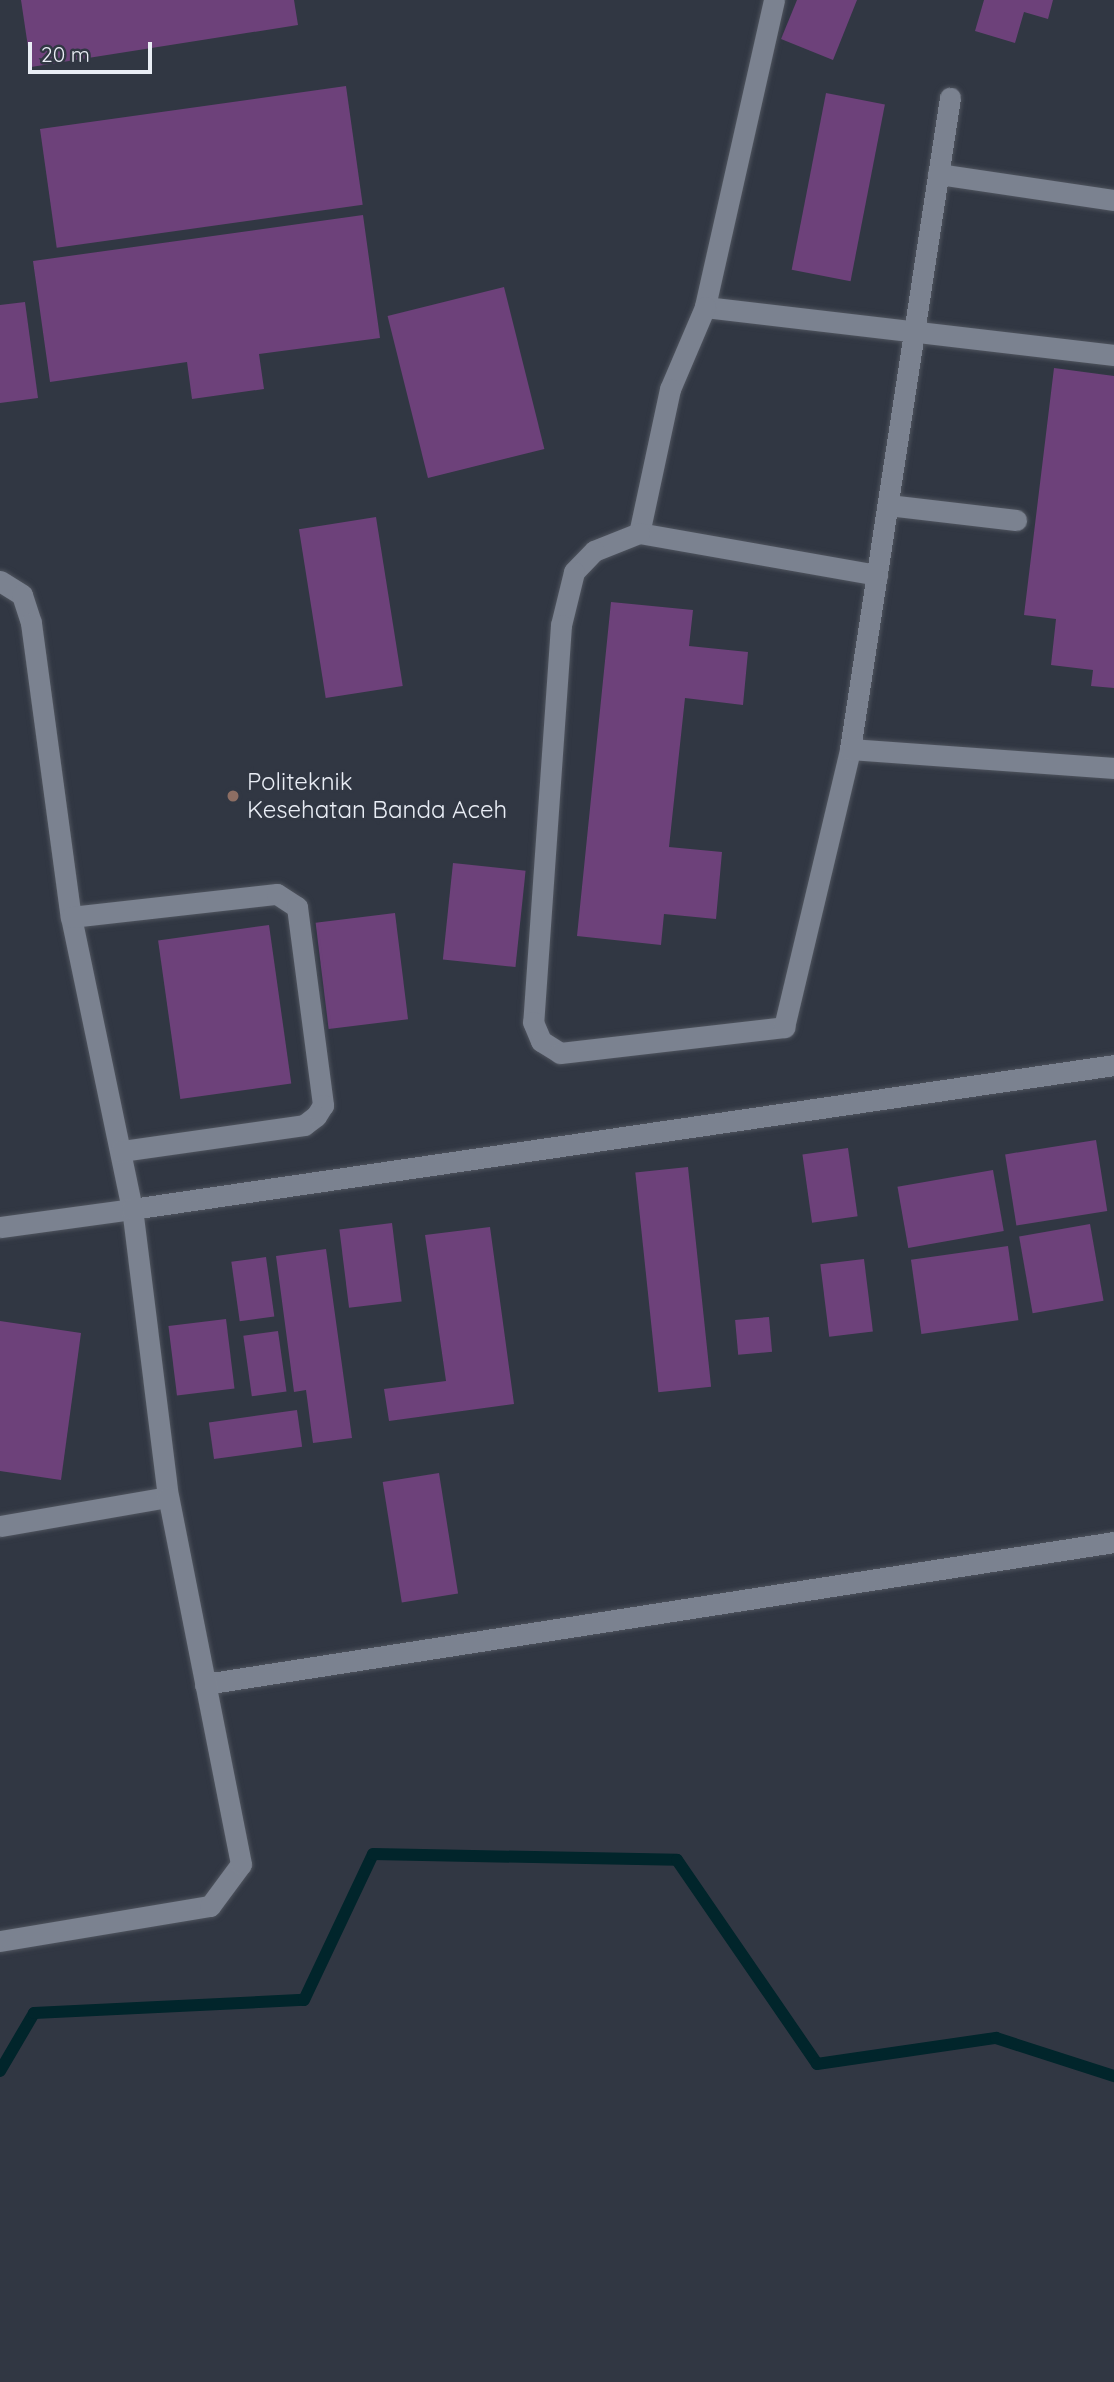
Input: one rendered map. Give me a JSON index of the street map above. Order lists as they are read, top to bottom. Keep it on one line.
{"places":["Politeknik Kesehatan Banda Aceh"],"scale_bar":"20 m"}
